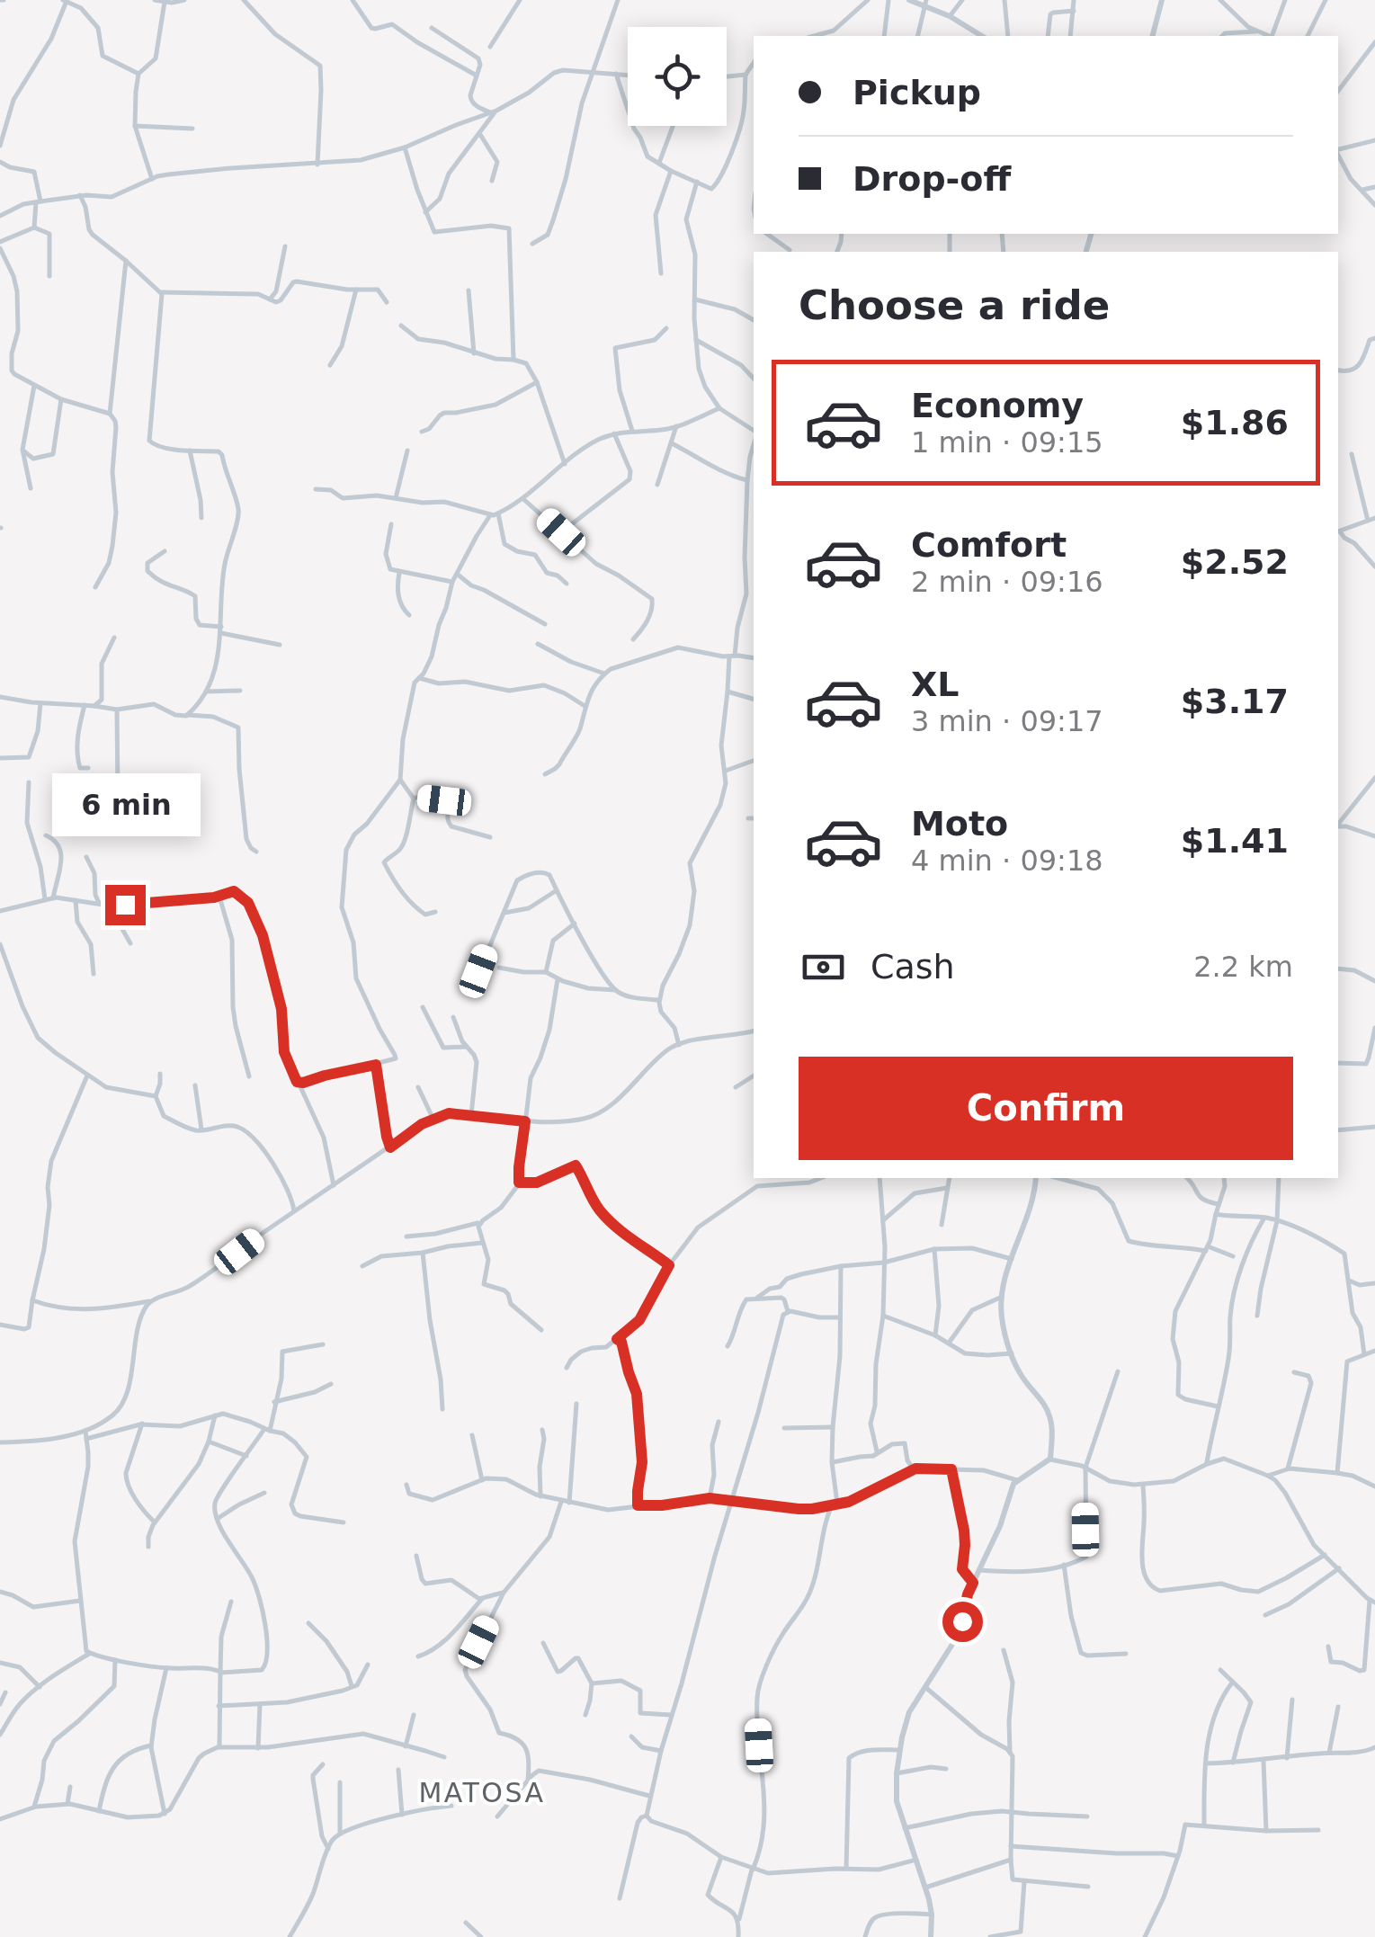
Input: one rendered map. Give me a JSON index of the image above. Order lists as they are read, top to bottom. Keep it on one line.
{"districts":["MATOSA"],"page":{"banner":["Pickup","Drop-off"],"heading":"Choose a ride","list":[{"name":"Economy","note":"1 min · 09:15","value":"$1.86"},{"name":"Comfort","note":"2 min · 09:16","value":"$2.52"},{"name":"XL","note":"3 min · 09:17","value":"$3.17"},{"name":"Moto","note":"4 min · 09:18","value":"$1.41"}],"bubble":"6 min","pay":["Cash","2.2 km"],"buttons":"Confirm"}}
